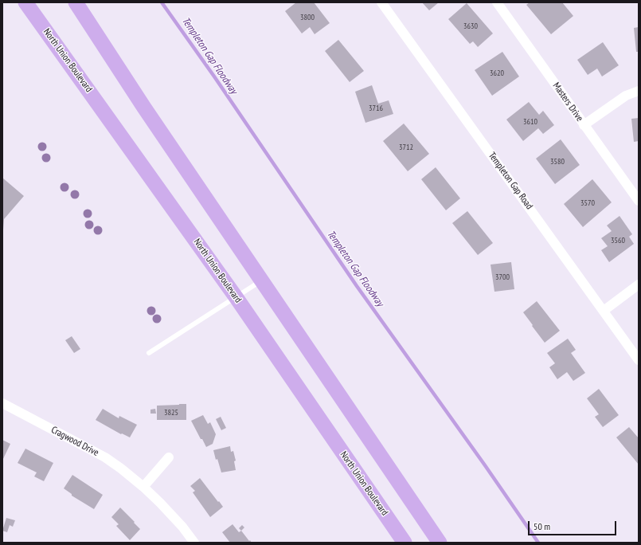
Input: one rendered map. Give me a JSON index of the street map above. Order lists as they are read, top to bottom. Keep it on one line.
{"streets":{"main road":["North Union Boulevard"],"street":["Masters Drive","Templeton Gap Road","Cragwood Drive"]},"water":["Templeton Gap Floodway"],"house_numbers":["3800","3630","3620","3716","3610","3712","3580","3570","3560","3700","3825"],"scale_bar":"50 m"}
